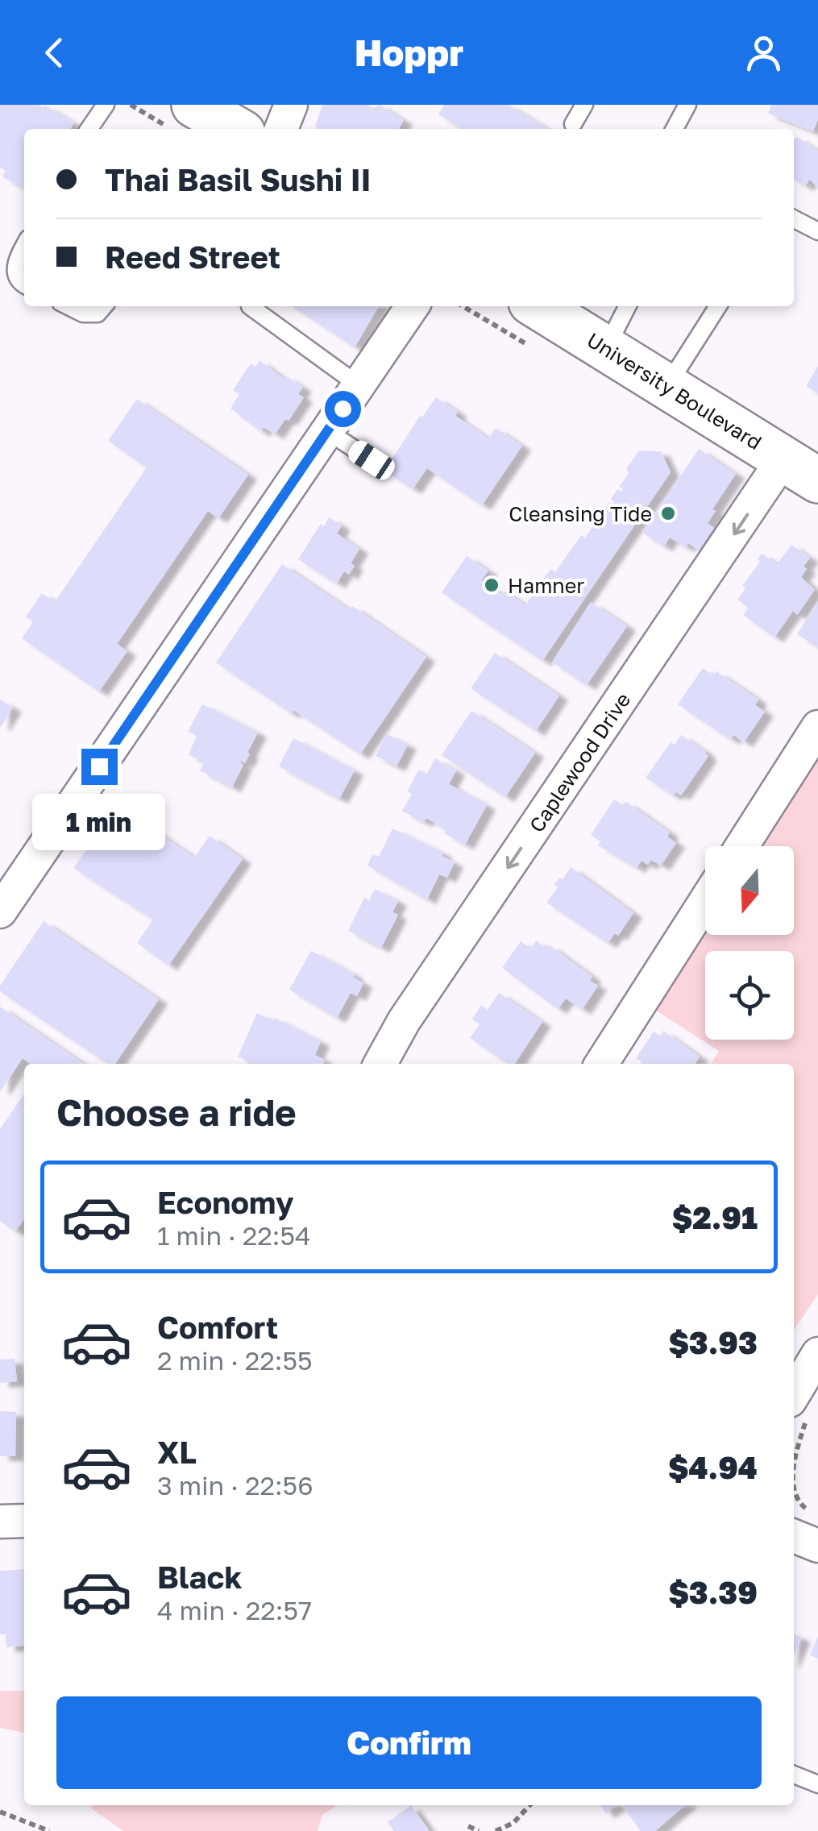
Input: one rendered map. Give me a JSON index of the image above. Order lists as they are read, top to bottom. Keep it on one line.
{"streets":{"main road":["University Boulevard"],"street":["Caplewood Drive"]},"crossings":[["University Boulevard","Caplewood Drive"]],"places":["Cleansing Tide","Hamner"],"north":"bottom","page":{"header":"Hoppr","banner":["Thai Basil Sushi II","Reed Street"],"bubble":"1 min","heading":"Choose a ride","list":[{"name":"Economy","note":"1 min · 22:54","value":"$2.91"},{"name":"Comfort","note":"2 min · 22:55","value":"$3.93"},{"name":"XL","note":"3 min · 22:56","value":"$4.94"},{"name":"Black","note":"4 min · 22:57","value":"$3.39"}],"buttons":"Confirm"}}
